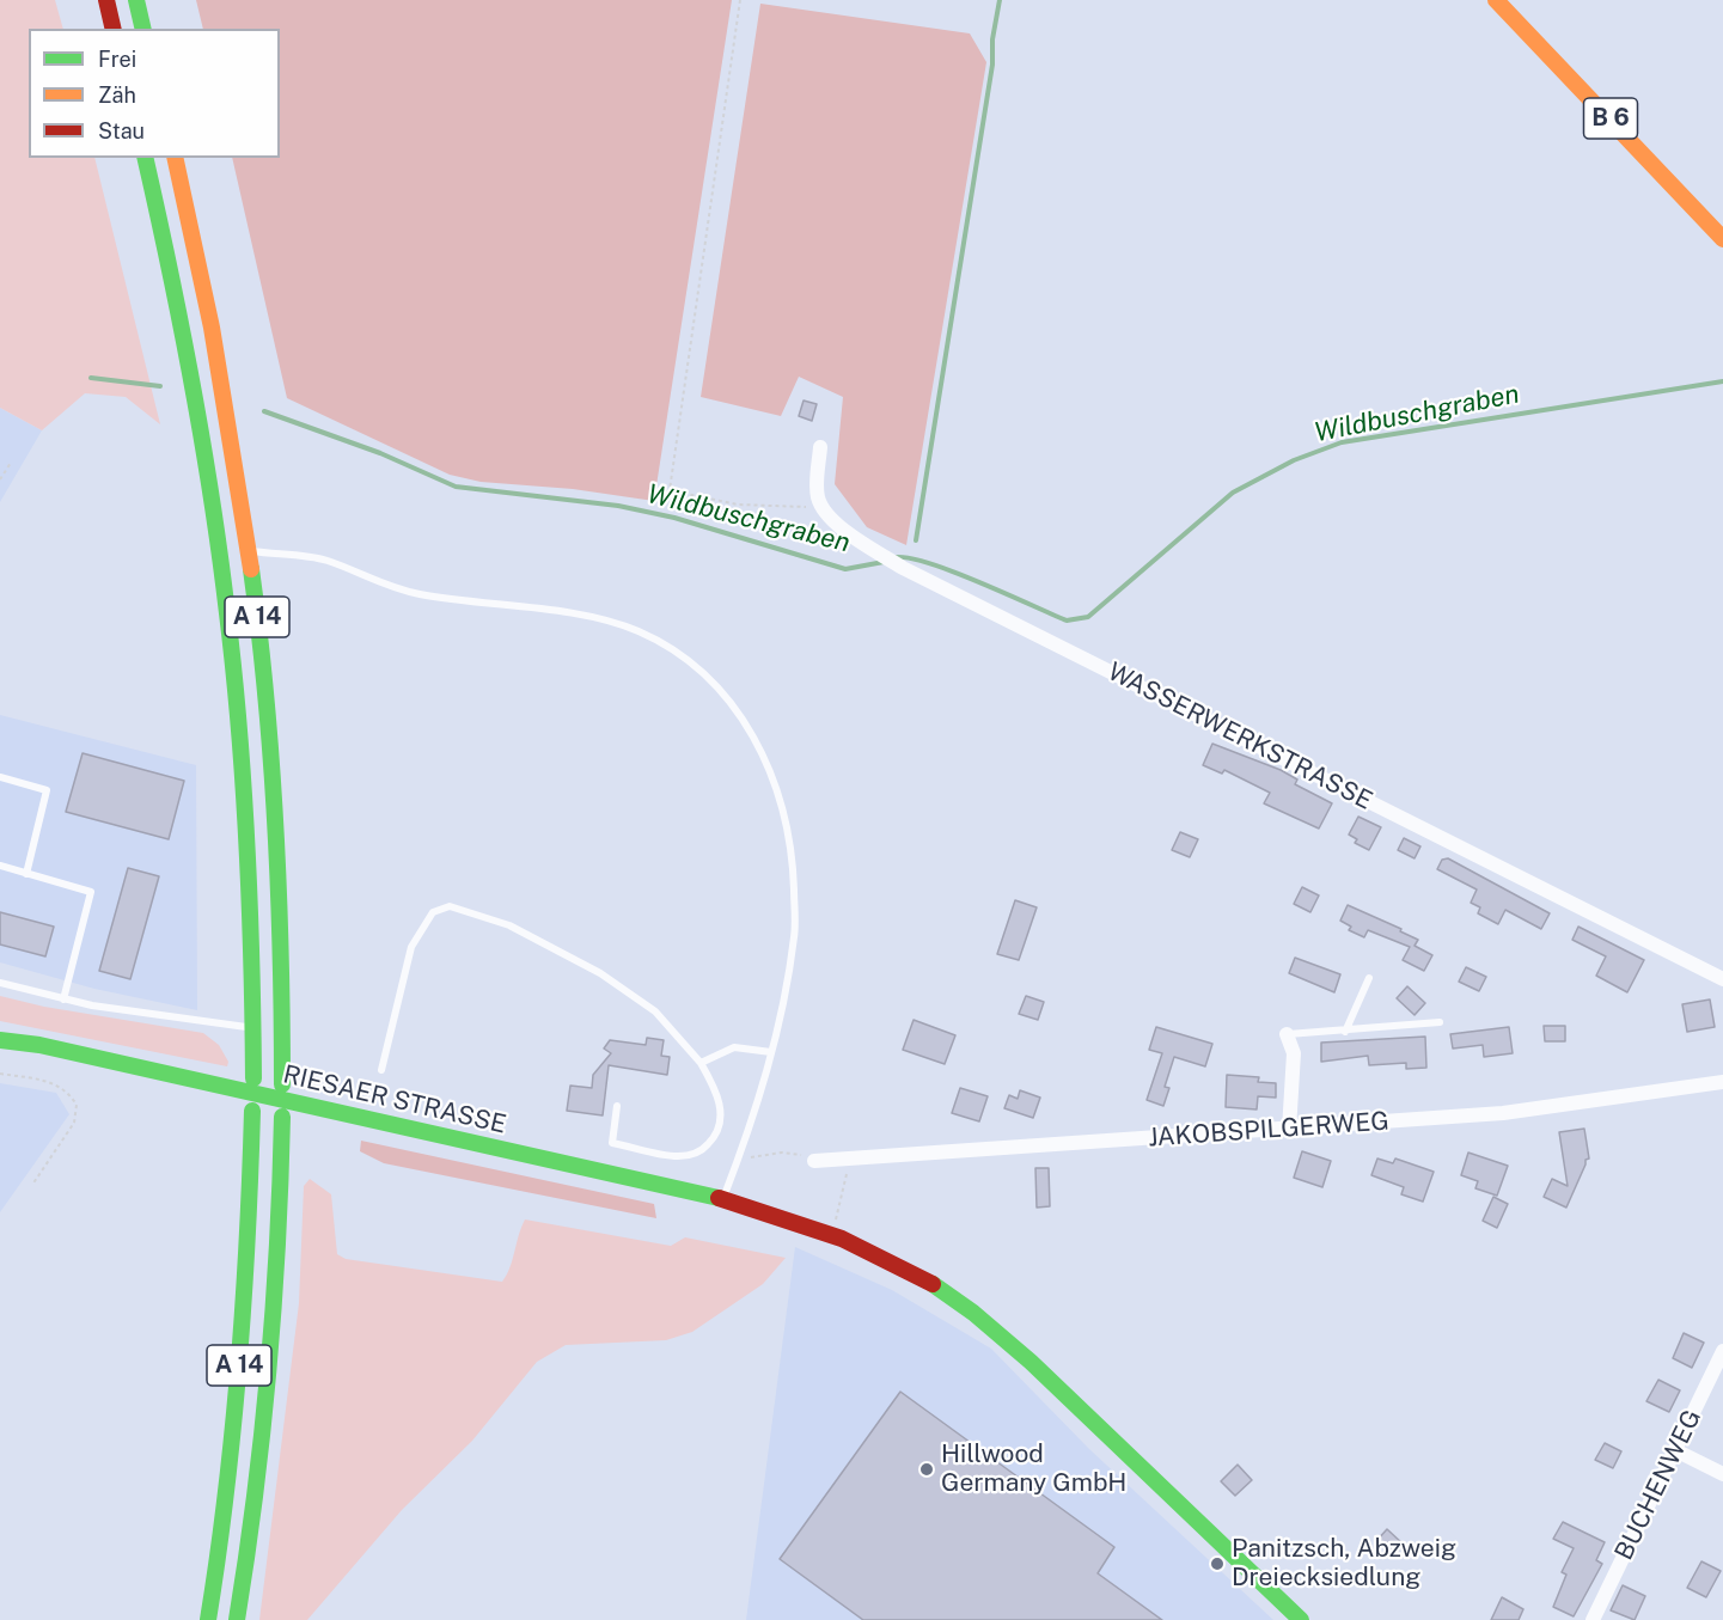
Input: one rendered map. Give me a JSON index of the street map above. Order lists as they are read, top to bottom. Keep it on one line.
{"streets":{"main road":["B 6","A 14","RIESAER STRASSE"],"street":["WASSERWERKSTRASSE","JAKOBSPILGERWEG","BUCHENWEG"]},"water":["Wildbuschgraben"],"places":["Hillwood Germany GmbH","Panitzsch, Abzweig Dreiecksiedlung"],"legend":["Frei","Zäh","Stau"]}
